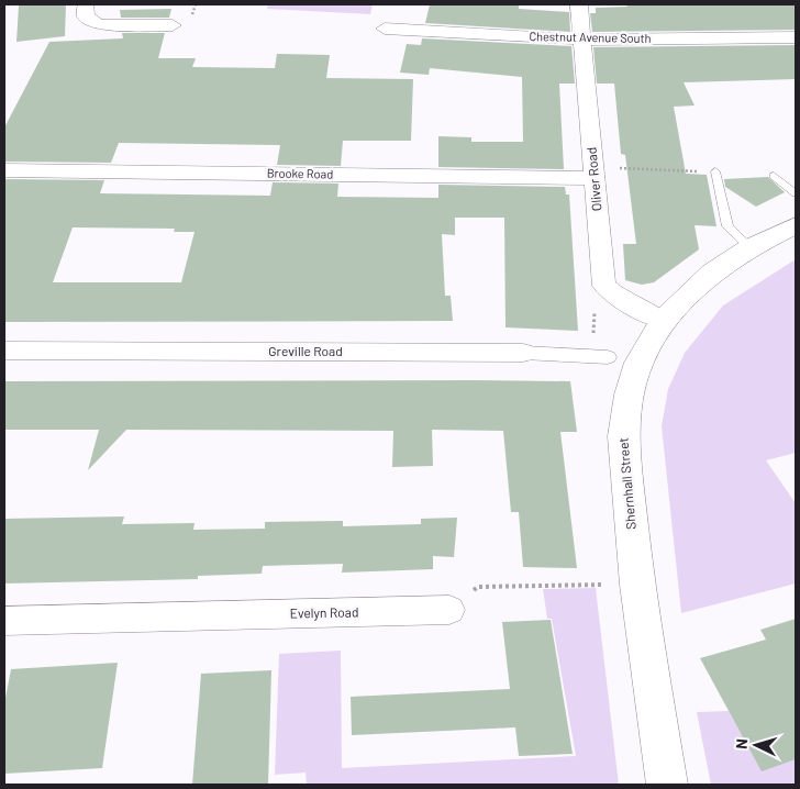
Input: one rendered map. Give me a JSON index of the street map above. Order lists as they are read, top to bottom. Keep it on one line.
{"streets":{"street":["Chestnut Avenue South","Brooke Road","Oliver Road","Greville Road","Shernhall Street","Evelyn Road"]},"crossings":[["Chestnut Avenue South","Oliver Road"],["Brooke Road","Oliver Road"],["Oliver Road","Shernhall Street"]],"north":"left"}
